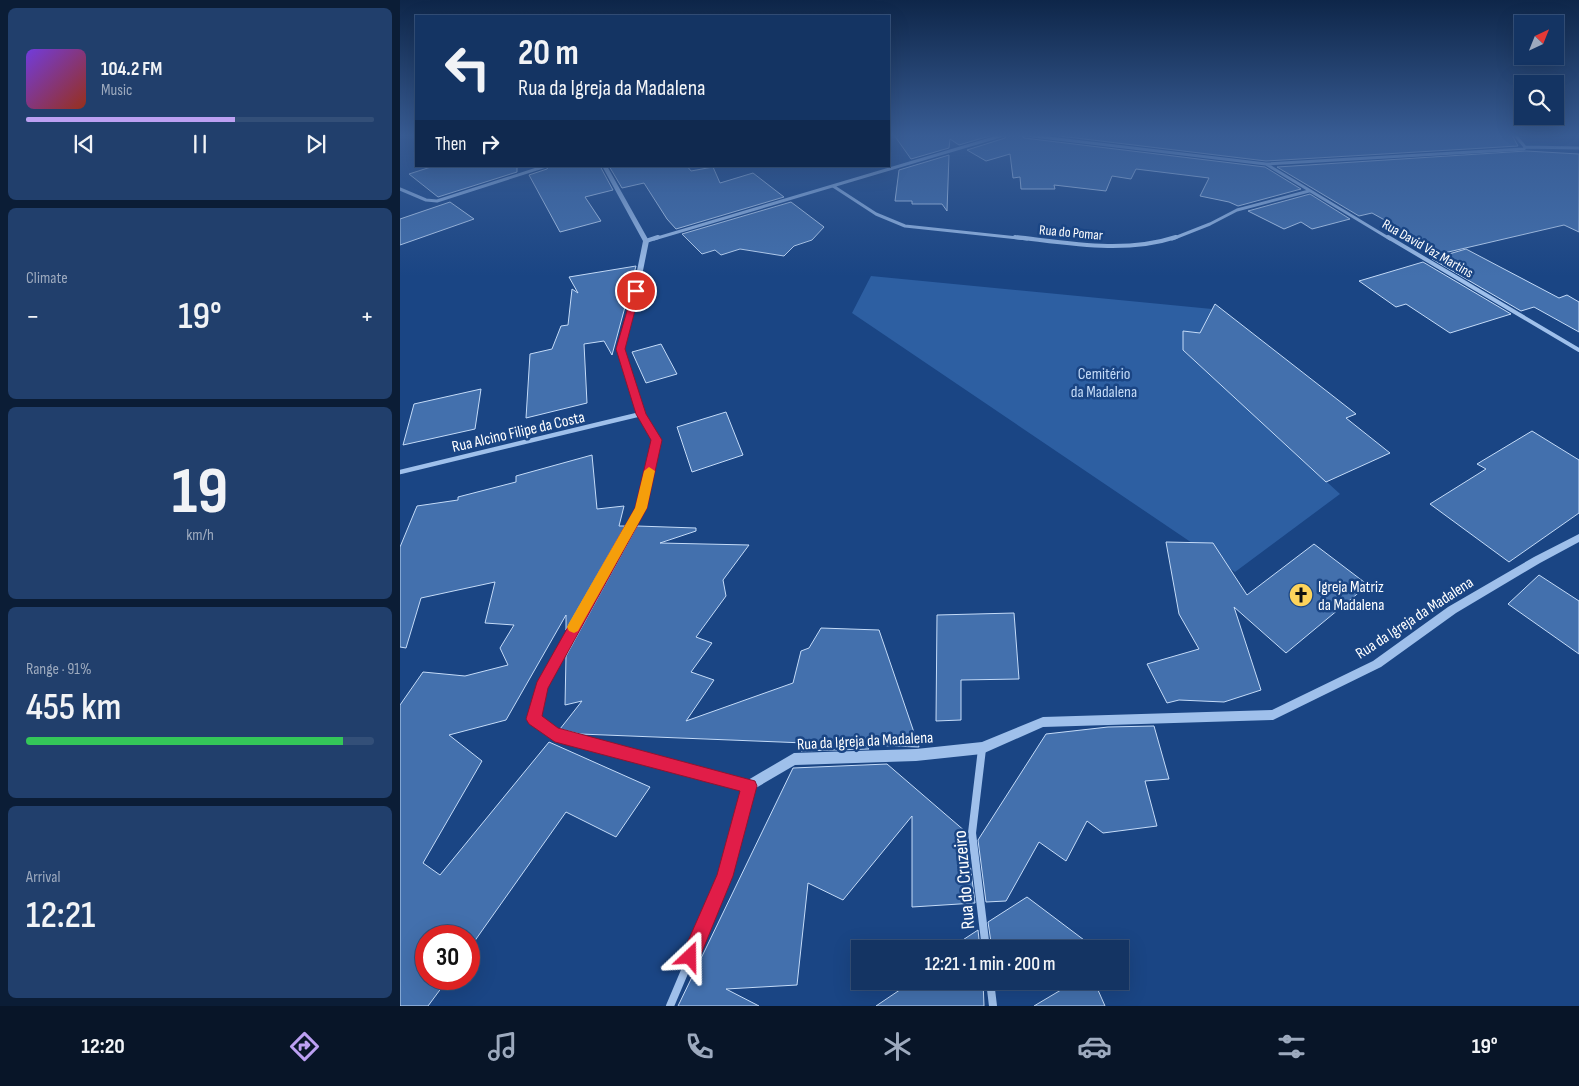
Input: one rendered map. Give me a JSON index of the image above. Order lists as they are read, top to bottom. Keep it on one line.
{"streets":{"street":["Rua do Pomar","Rua David Vaz Martins","Rua Alcino Filipe da Costa","Rua da Igreja da Madalena","Rua do Cruzeiro"]},"crossings":[["Rua do Pomar","Rua David Vaz Martins"],["Rua da Igreja da Madalena","Rua do Cruzeiro"]],"parks":["Cemitério da Madalena"],"places":{"church":["Igreja Matriz da Madalena"]},"north":"top right","page":{"turn":["20 m","Rua da Igreja da Madalena"],"song":["104.2 FM","Music"],"then":"Then","tile":["Climate",["19","km/h"],["Range · 91%","455 km"],["Arrival","12:21"]],"heat":["−","19°","+"],"limit":"30","trip":"12:21 · 1 min · 200 m","tabs":["12:20","19°"]}}
